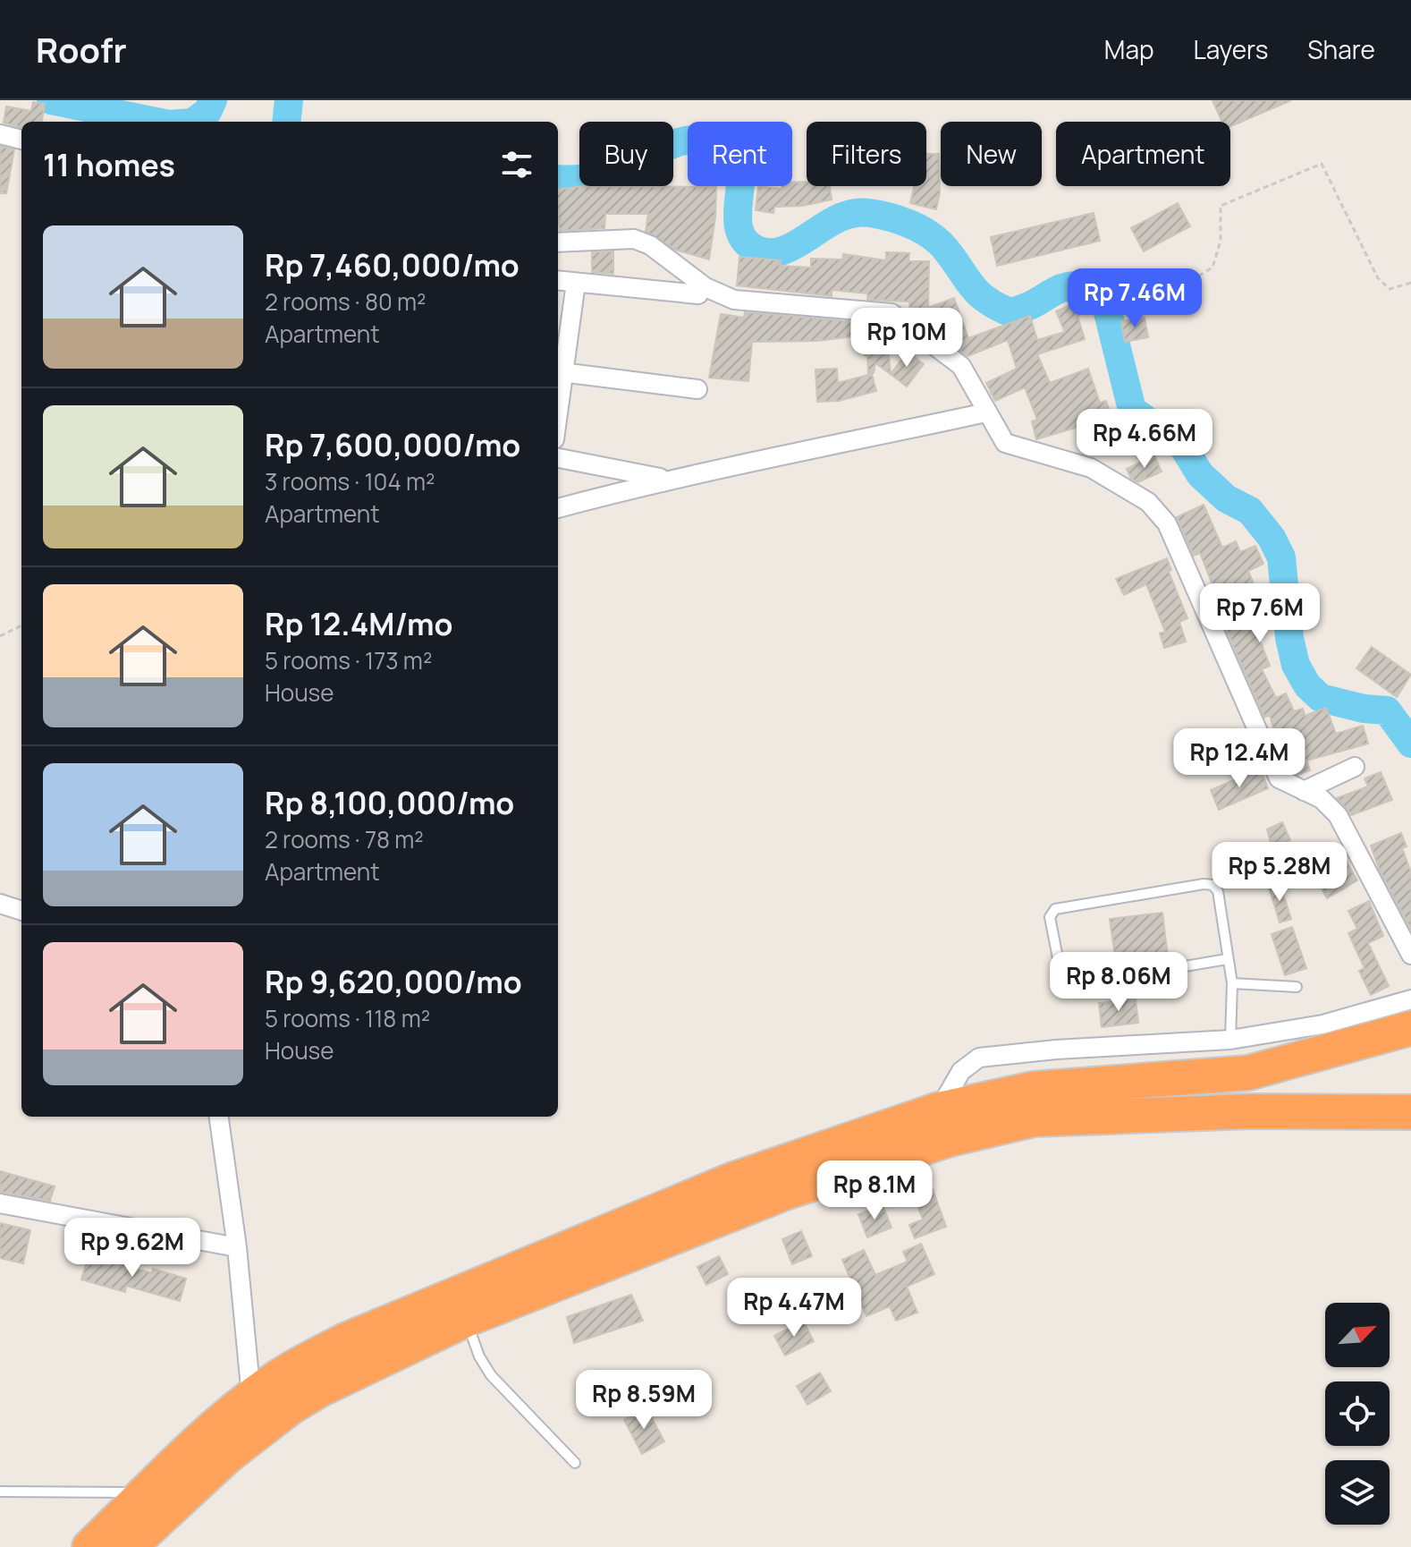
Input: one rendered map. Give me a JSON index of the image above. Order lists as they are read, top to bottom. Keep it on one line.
{"north":"top right","page":{"header":"Roofr","nav":["Map","Layers","Share"],"chip":["Buy","Rent","Filters","New","Apartment"],"heading":"11 homes","list":[{"name":"Rp 7,460,000/mo","note":"2 rooms · 80 m² · Apartment"},{"name":"Rp 7,600,000/mo","note":"3 rooms · 104 m² · Apartment"},{"name":"Rp 12.4M/mo","note":"5 rooms · 173 m² · House"},{"name":"Rp 8,100,000/mo","note":"2 rooms · 78 m² · Apartment"},{"name":"Rp 9,620,000/mo","note":"5 rooms · 118 m² · House"}],"price":["Rp 7.46M","Rp 10M","Rp 4.66M","Rp 7.6M","Rp 12.4M","Rp 5.28M","Rp 8.06M","Rp 8.1M","Rp 9.62M","Rp 4.47M","Rp 8.59M"]}}
